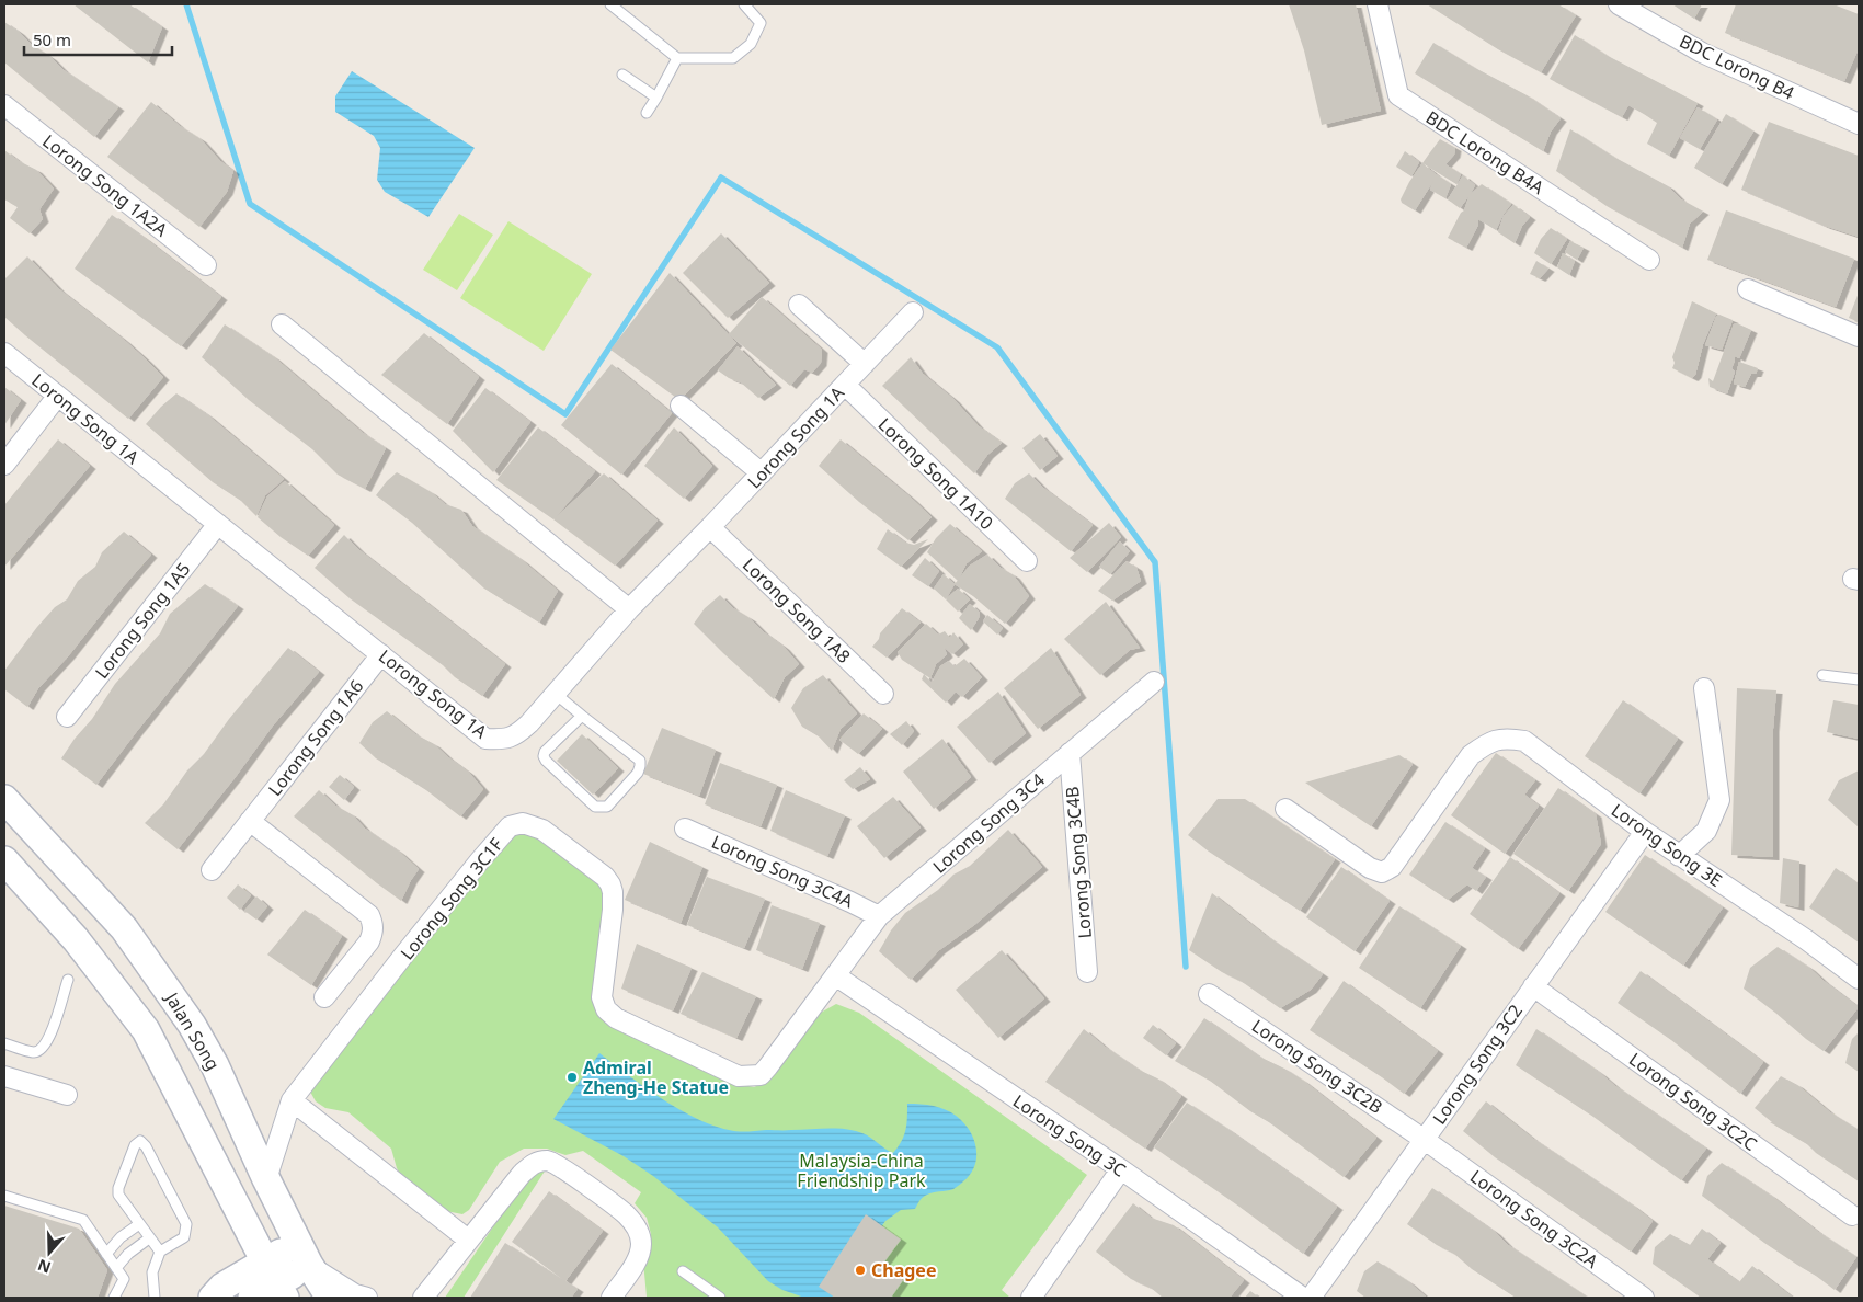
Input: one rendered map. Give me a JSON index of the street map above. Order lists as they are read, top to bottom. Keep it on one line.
{"streets":{"main road":["Jalan Song"],"street":["BDC Lorong B4","BDC Lorong B4A","Lorong Song 1A2A","Lorong Song 1A","Lorong Song 1A10","Lorong Song 1A8","Lorong Song 1A5","Lorong Song 1A6","Lorong Song 3C4","Lorong Song 3E","Lorong Song 3C4B","Lorong Song 3C4A","Lorong Song 3C1F","Lorong Song 3C2","Lorong Song 3C2B","Lorong Song 3C2C","Lorong Song 3C","Lorong Song 3C2A"]},"crossings":[["Lorong Song 1A","Lorong Song 1A10"],["Lorong Song 1A","Lorong Song 1A8"],["Lorong Song 1A","Lorong Song 1A5"],["Lorong Song 1A","Lorong Song 1A6"],["Lorong Song 3C4","Lorong Song 3C4B"],["Lorong Song 3C4","Lorong Song 3C4A"],["Lorong Song 3C4","Lorong Song 3C1F"],["Lorong Song 3C4","Lorong Song 3C"],["Lorong Song 3E","Lorong Song 3C2"],["Lorong Song 3C1F","Jalan Song"],["Lorong Song 3C1F","Lorong Song 3C"],["Lorong Song 3C2","Lorong Song 3C2B"],["Lorong Song 3C2","Lorong Song 3C2C"],["Lorong Song 3C2","Lorong Song 3C2A"],["Lorong Song 3C2B","Lorong Song 3C2A"]],"parks":["Malaysia-China Friendship Park"],"places":["Admiral Zheng-He Statue","Chagee"],"scale_bar":"50 m","north":"bottom"}
